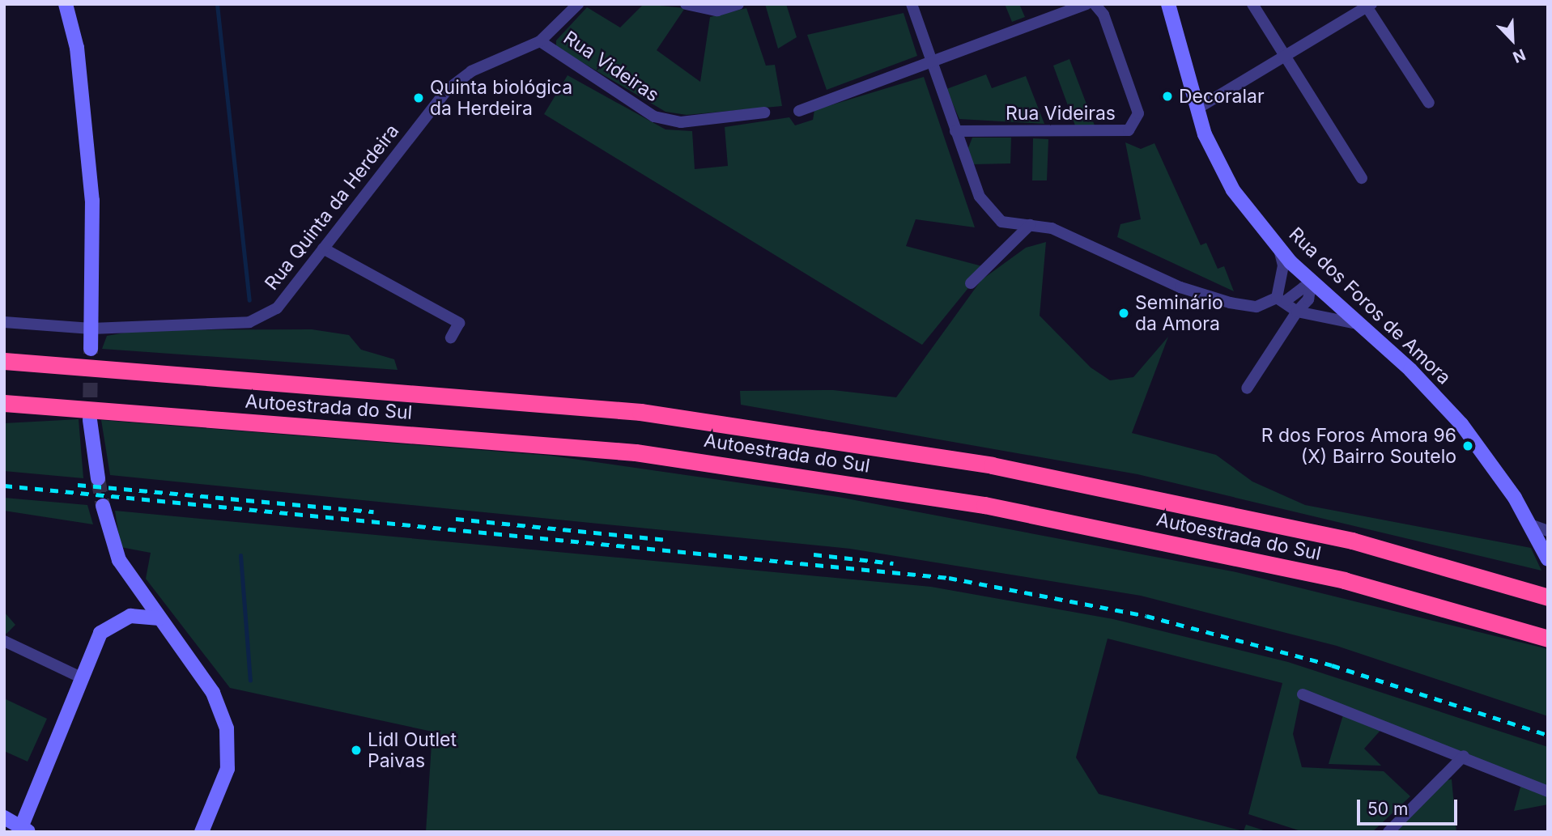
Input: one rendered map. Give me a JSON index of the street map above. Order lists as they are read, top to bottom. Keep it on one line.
{"streets":{"highway":["Autoestrada do Sul"],"street":["Rua Videiras","Rua Quinta da Herdeira","Rua dos Foros de Amora"]},"crossings":[["Rua Videiras","Rua Quinta da Herdeira"]],"places":["Decoralar","Quinta biológica da Herdeira","Seminário da Amora","R dos Foros Amora 96 (X) Bairro Soutelo","Lidl Outlet Paivas"],"scale_bar":"50 m","north":"bottom right"}
